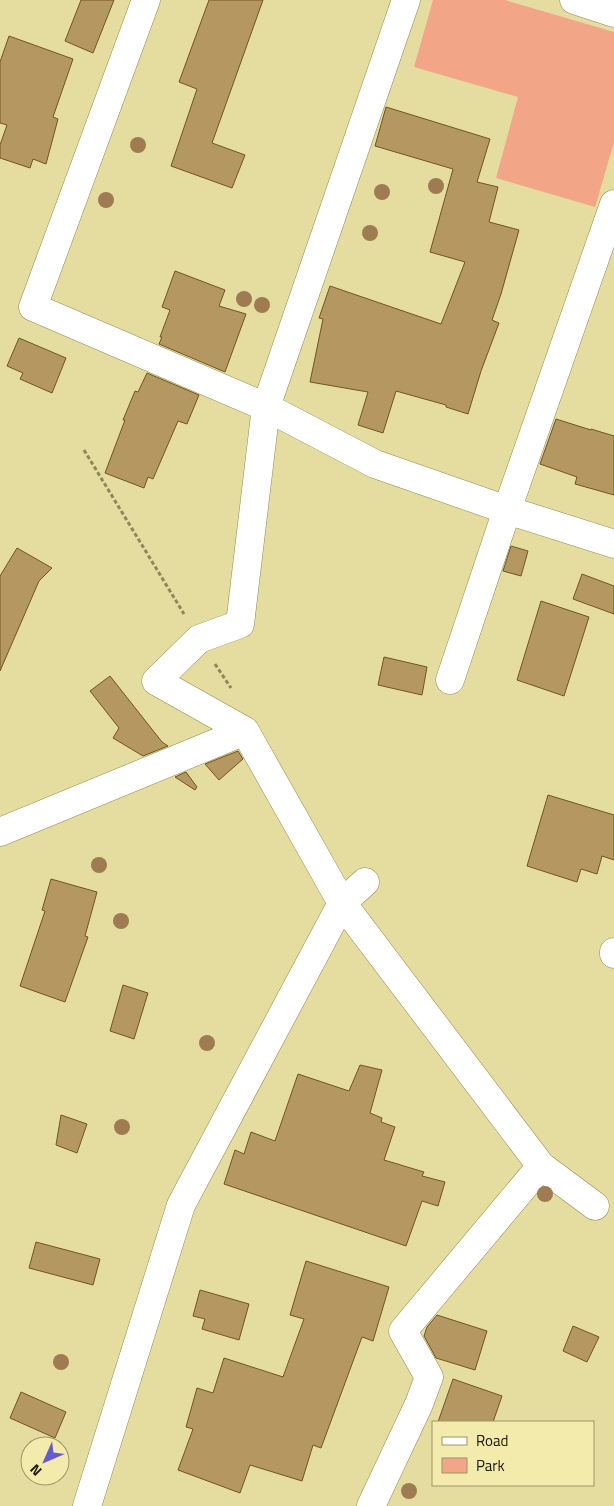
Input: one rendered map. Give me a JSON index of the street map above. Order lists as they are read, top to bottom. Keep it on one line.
{"legend":["Road","Park"],"north":"bottom left"}
